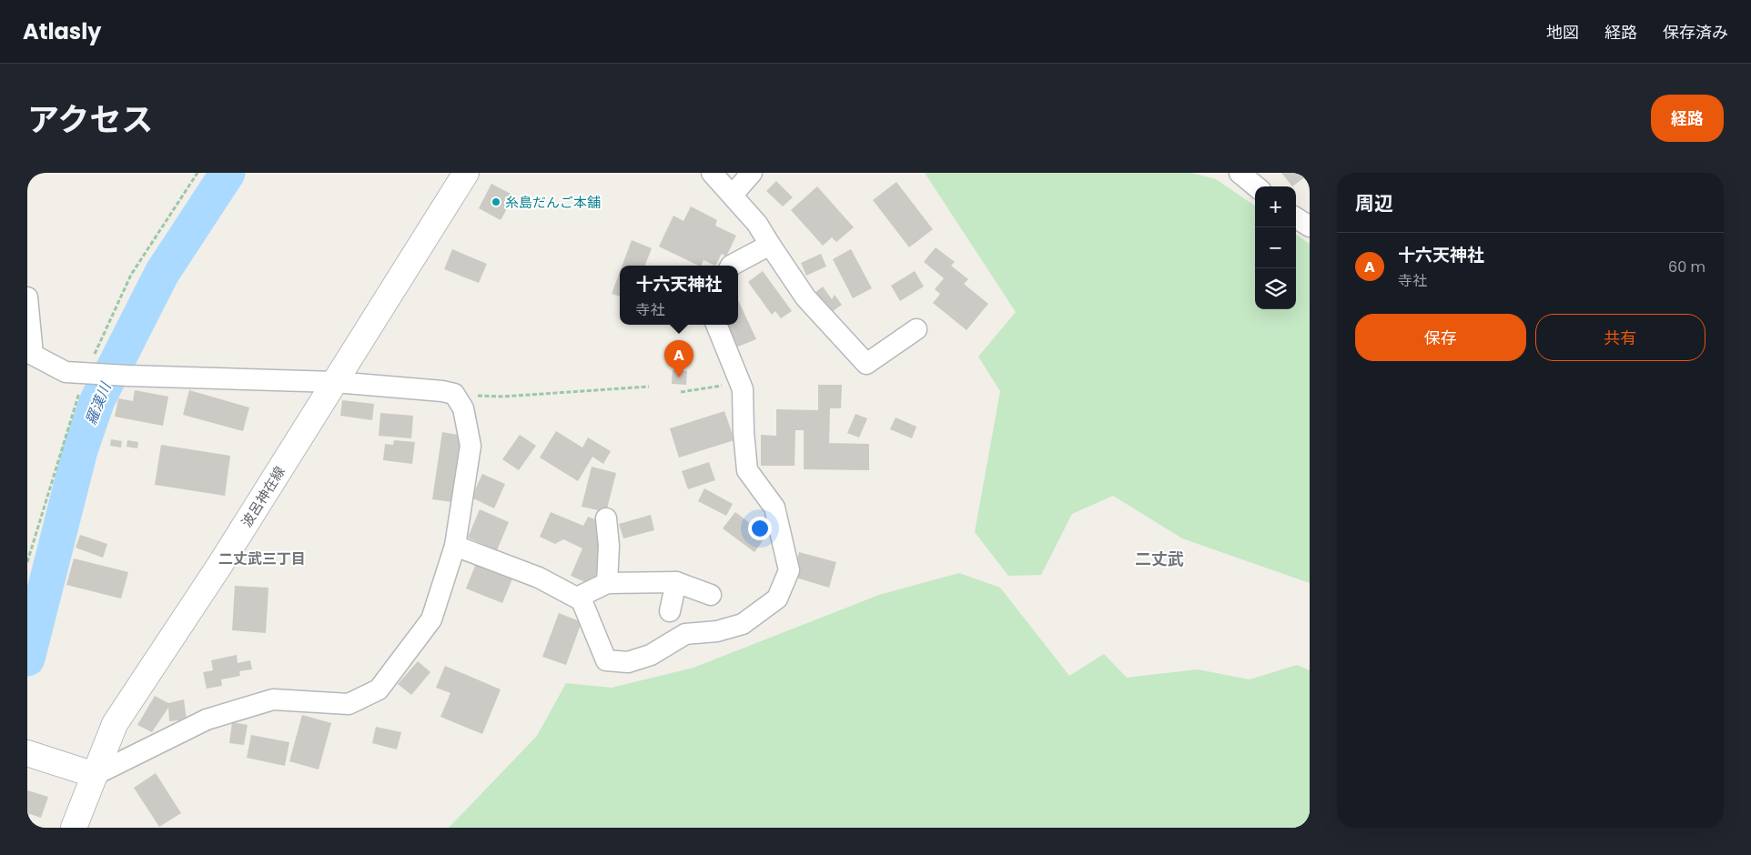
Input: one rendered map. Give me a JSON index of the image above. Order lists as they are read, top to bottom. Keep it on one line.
{"streets":{"main road":["波呂神在線"]},"districts":["二丈武三丁目","二丈武"],"water":["羅漢川"],"places":["糸島だんご本舗"],"page":{"header":"Atlasly","nav":["地図","経路","保存済み"],"title":"アクセス","buttons":["経路",["保存","共有"]],"heading":"周辺","map_buttons":["+","−"],"list":[{"mark":"A","name":"十六天神社","note":"寺社","value":"60 m"}],"popup":["十六天神社","寺社"],"pins":"A"}}
